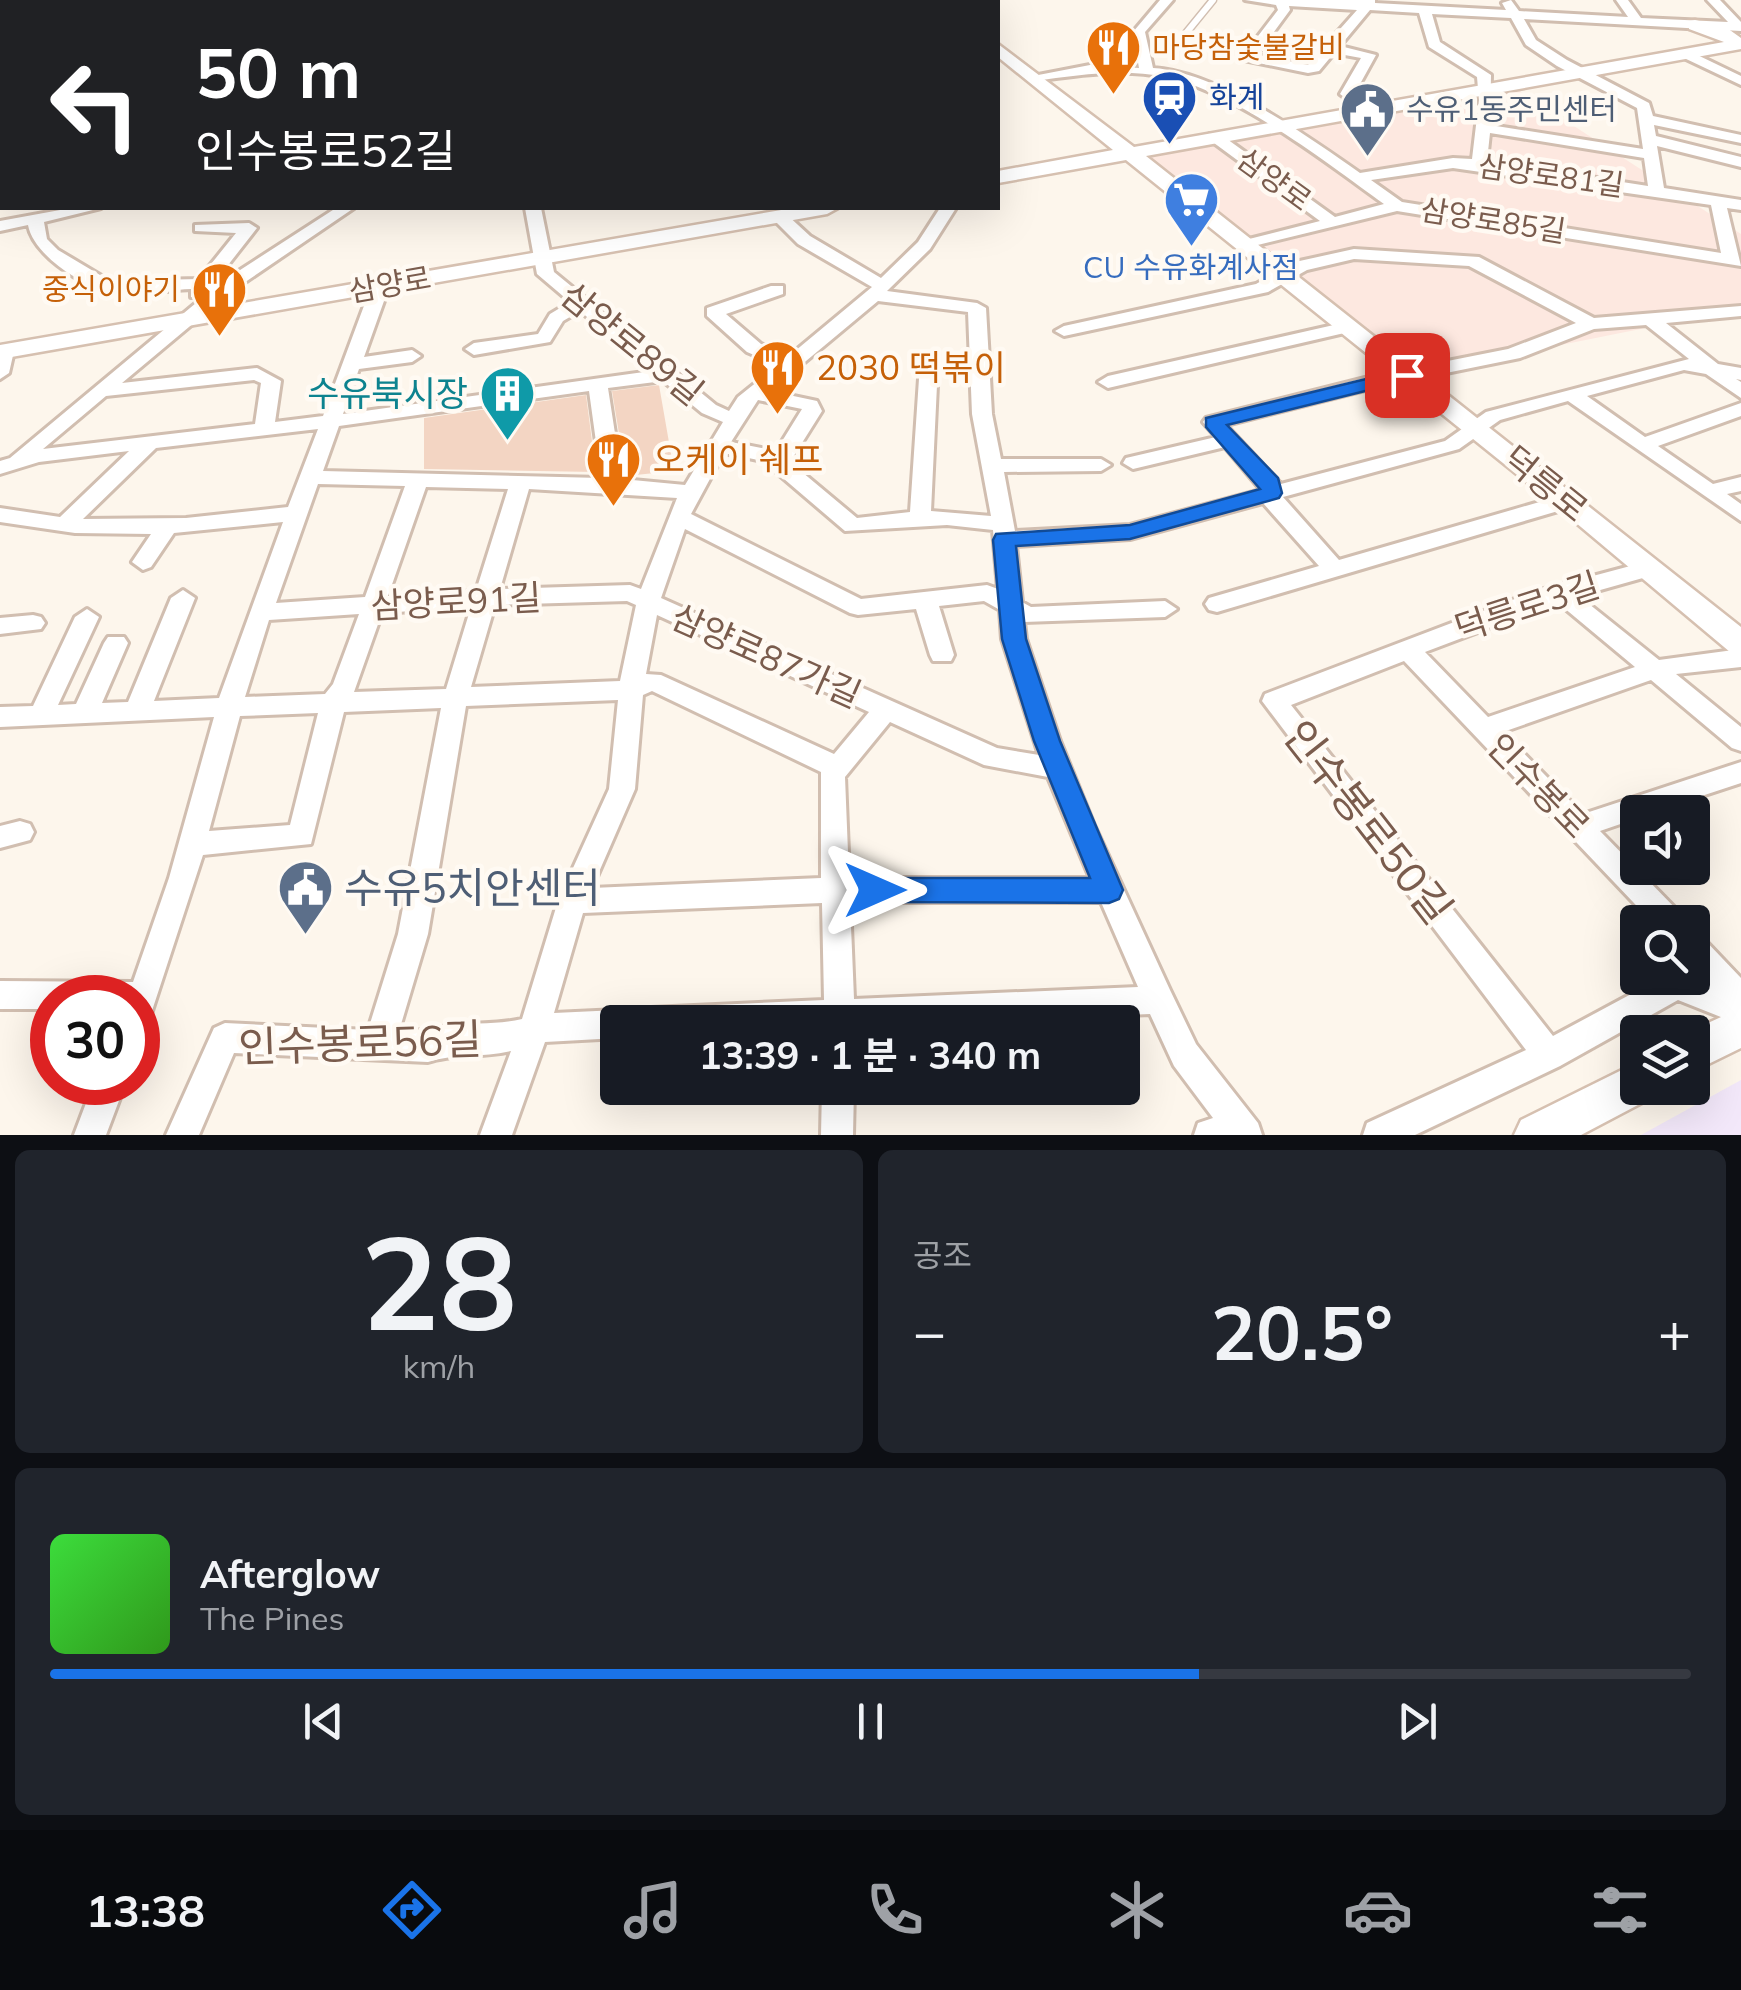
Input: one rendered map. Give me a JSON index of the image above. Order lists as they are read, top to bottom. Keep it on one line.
{"streets":{"main road":["삼양로","덕릉로"],"street":["삼양로81길","삼양로85길","삼양로89길","삼양로91길","덕릉로3길","삼양로87가길","인수봉로","인수봉로50길","인수봉로56길"]},"crossings":[["삼양로81길","삼양로85길"],["삼양로","삼양로85길"],["삼양로","삼양로89길"],["삼양로","덕릉로"],["삼양로89길","인수봉로56길"],["덕릉로","덕릉로3길"],["삼양로91길","삼양로87가길"],["삼양로91길","인수봉로56길"],["덕릉로3길","인수봉로"],["덕릉로3길","인수봉로50길"],["삼양로87가길","인수봉로56길"],["인수봉로","인수봉로50길"]],"places":{"restaurant":["마당참숯불갈비","중식이야기","2030 떡볶이","오케이 쉐프"],"station":["화계"],"public building":["수유1동주민센터","수유5치안센터"],"supermarket":["CU 수유화계사점"],"building":["수유북시장"]},"page":{"turn":["50 m","인수봉로52길"],"limit":"30","trip":"13:39 · 1 분 · 340 m","tile":[["28","km/h"],"공조"],"heat":["−","20.5°","+"],"song":["Afterglow","The Pines"],"tabs":"13:38"}}
